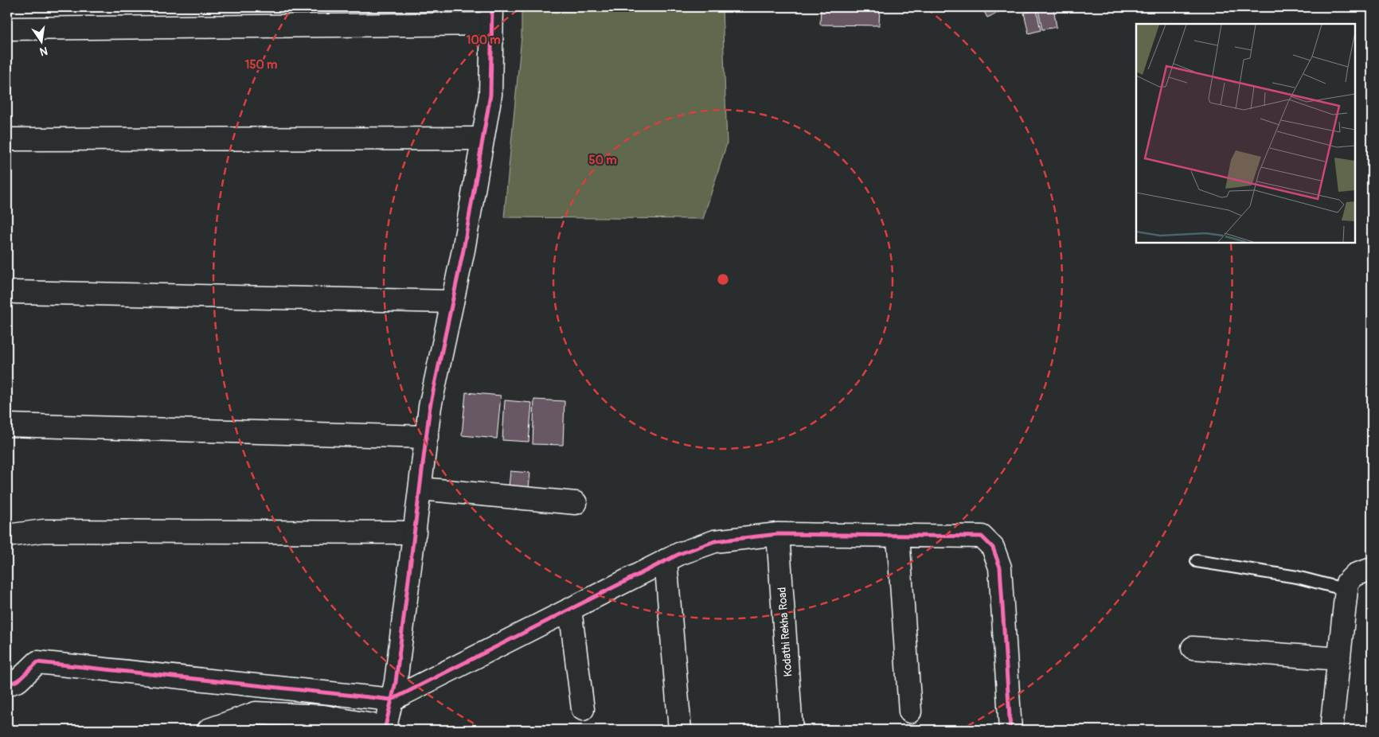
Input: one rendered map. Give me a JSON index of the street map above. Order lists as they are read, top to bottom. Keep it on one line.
{"streets":{"street":["Kodathi Rekha Road"]},"north":"bottom","rings":["100 m","150 m","50 m"]}
